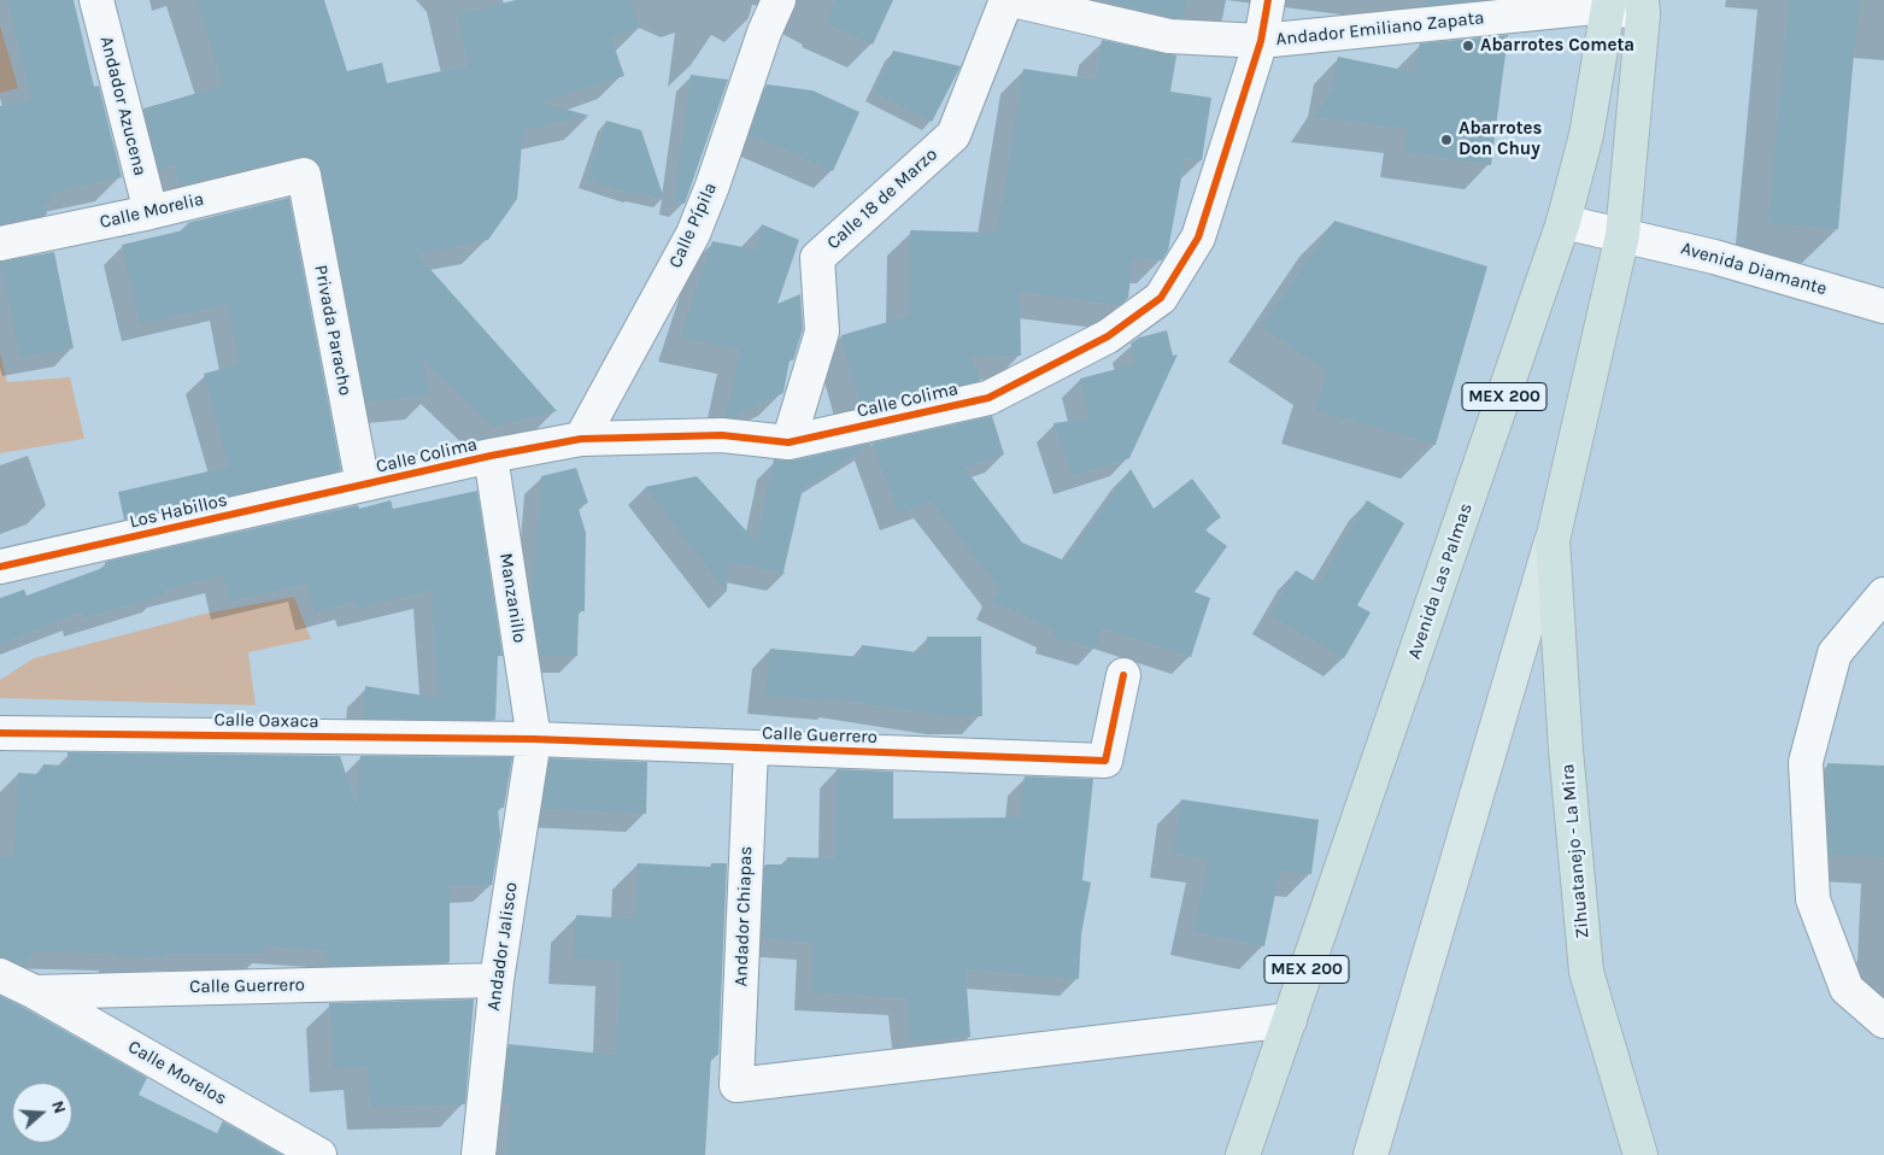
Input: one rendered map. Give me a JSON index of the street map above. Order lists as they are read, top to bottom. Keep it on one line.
{"streets":{"highway":["MEX 200","Avenida Las Palmas","Zihuatanejo - La Mira"],"street":["Andador Emiliano Zapata","Andador Azucena","Calle 18 de Marzo","Calle Morelia","Calle Pípila","Avenida Diamante","Privada Paracho","Calle Colima","Los Habillos","Manzanillo","Calle Oaxaca","Calle Guerrero","Andador Chiapas","Andador Jalisco","Calle Morelos"]},"crossings":[["Andador Emiliano Zapata","Calle Colima"],["Andador Emiliano Zapata","Avenida Las Palmas"],["Andador Azucena","Calle Morelia"],["Calle 18 de Marzo","Calle Colima"],["Calle Morelia","Privada Paracho"],["Calle Pípila","Calle Colima"],["Avenida Diamante","Avenida Las Palmas"],["Privada Paracho","Calle Colima"],["Privada Paracho","Los Habillos"],["Calle Colima","Los Habillos"],["Calle Colima","Manzanillo"],["Avenida Las Palmas","Andador Chiapas"],["Manzanillo","Calle Oaxaca"],["Manzanillo","Calle Guerrero"],["Manzanillo","Andador Jalisco"],["Calle Oaxaca","Calle Guerrero"],["Calle Oaxaca","Andador Jalisco"],["Calle Guerrero","Andador Chiapas"],["Calle Guerrero","Andador Jalisco"],["Calle Guerrero","Calle Morelos"]],"places":["Abarrotes Cometa","Abarrotes Don Chuy"],"north":"right"}
